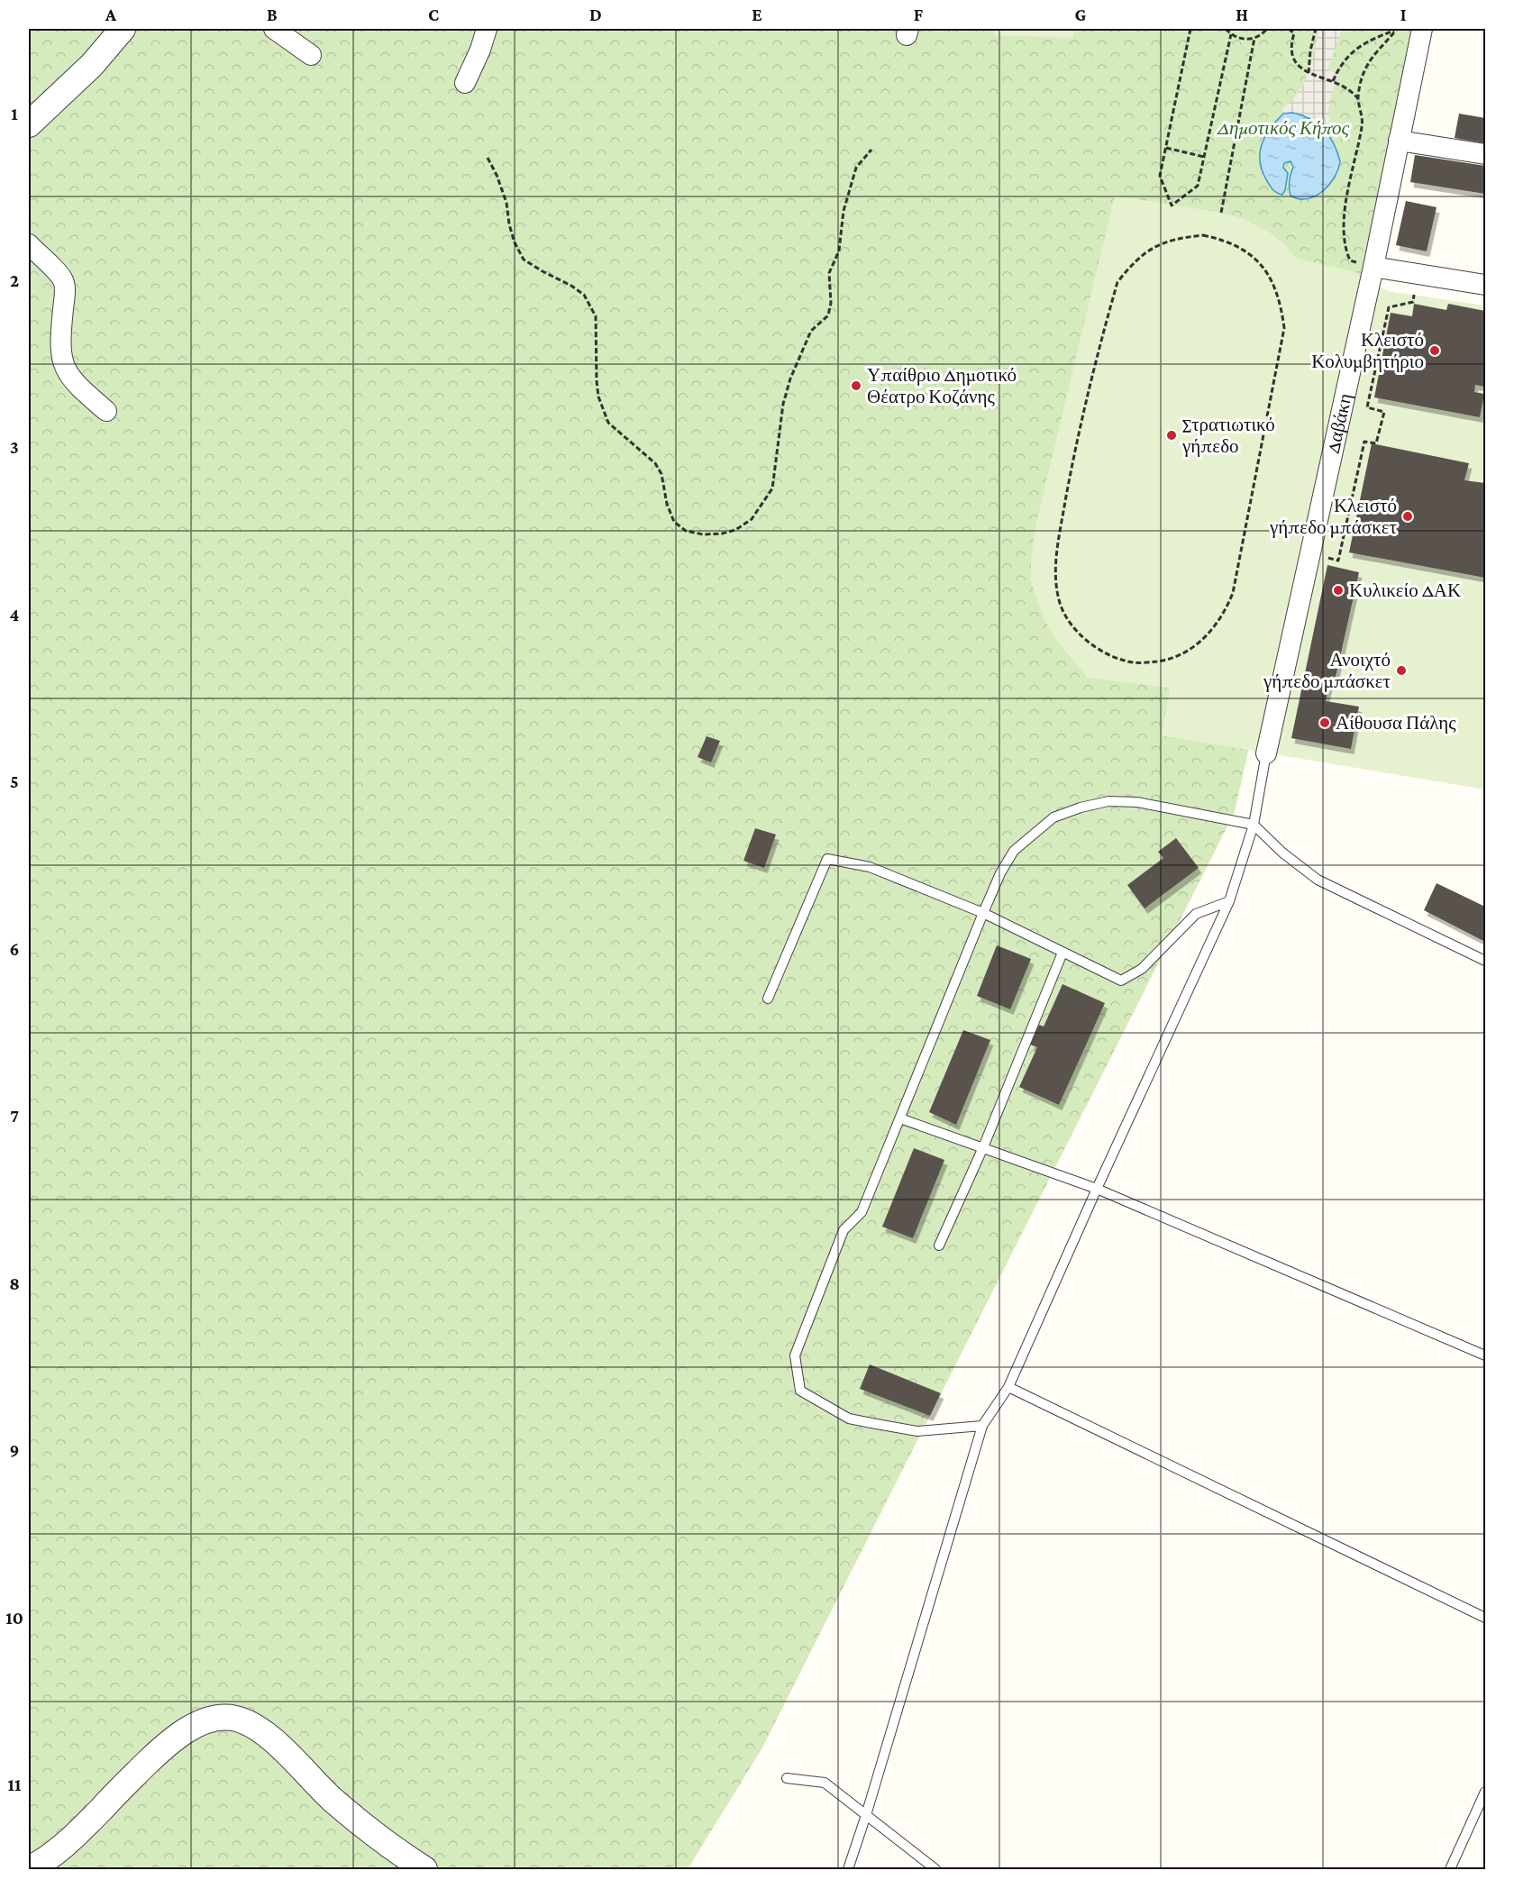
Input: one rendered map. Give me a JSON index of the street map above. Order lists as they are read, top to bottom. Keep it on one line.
{"streets":{"street":["Δαβάκη"]},"parks":["Δημοτικός Κήπος"],"places":["Κλειστό Κολυμβητήριο","Υπαίθριο Δημοτικό Θέατρο Κοζάνης","Στρατιωτικό γήπεδο","Κλειστό γήπεδο μπάσκετ","Κυλικείο ΔΑΚ","Ανοιχτό γήπεδο μπάσκετ","Αίθουσα Πάλης"],"grid":{"columns":["A","B","C","D","E","F","G","H","I"],"rows":["1","2","3","4","5","6","7","8","9","10","11"]}}
